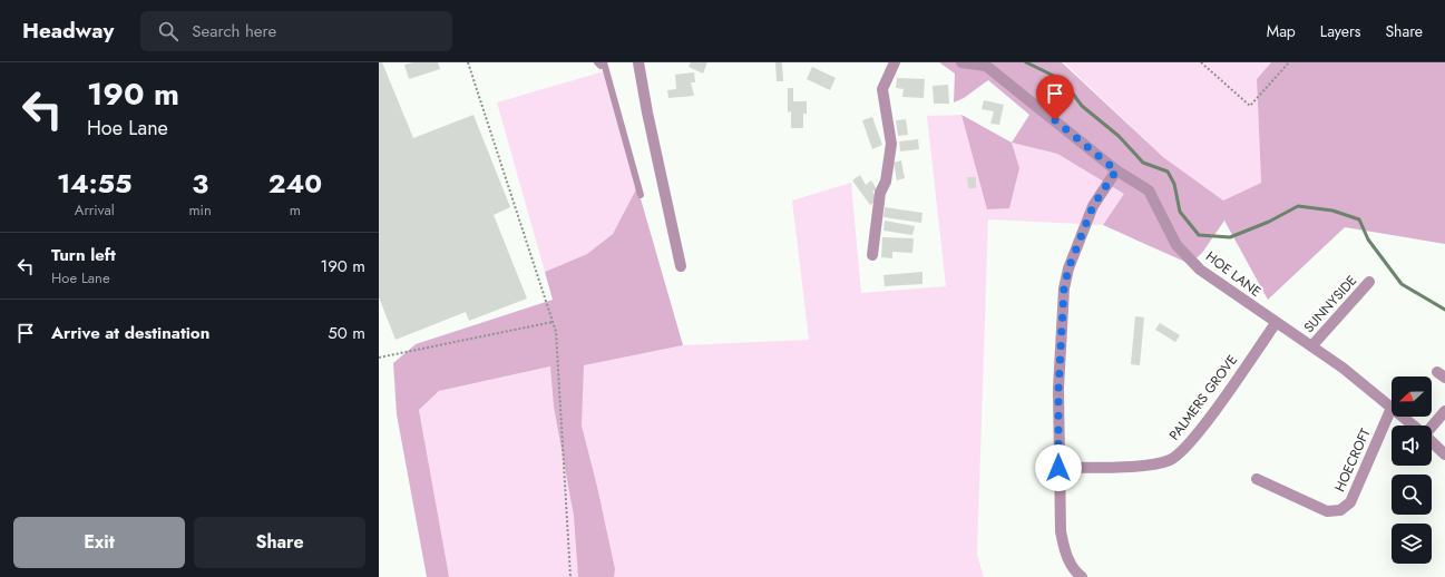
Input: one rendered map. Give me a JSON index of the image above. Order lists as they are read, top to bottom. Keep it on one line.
{"streets":{"street":["HOE LANE","SUNNYSIDE","PALMERS GROVE","HOECROFT"]},"crossings":[["HOE LANE","SUNNYSIDE"],["HOE LANE","PALMERS GROVE"],["HOE LANE","HOECROFT"]],"north":"left","page":{"header":"Headway","search":"Search here","nav":["Map","Layers","Share"],"turn":["190 m","Hoe Lane"],"eta":["14:55","Arrival","3","min","240","m"],"list":[{"name":"Turn left","note":"Hoe Lane","value":"190 m"},{"name":"Arrive at destination","value":"50 m"}],"buttons":["Exit","Share"]}}
